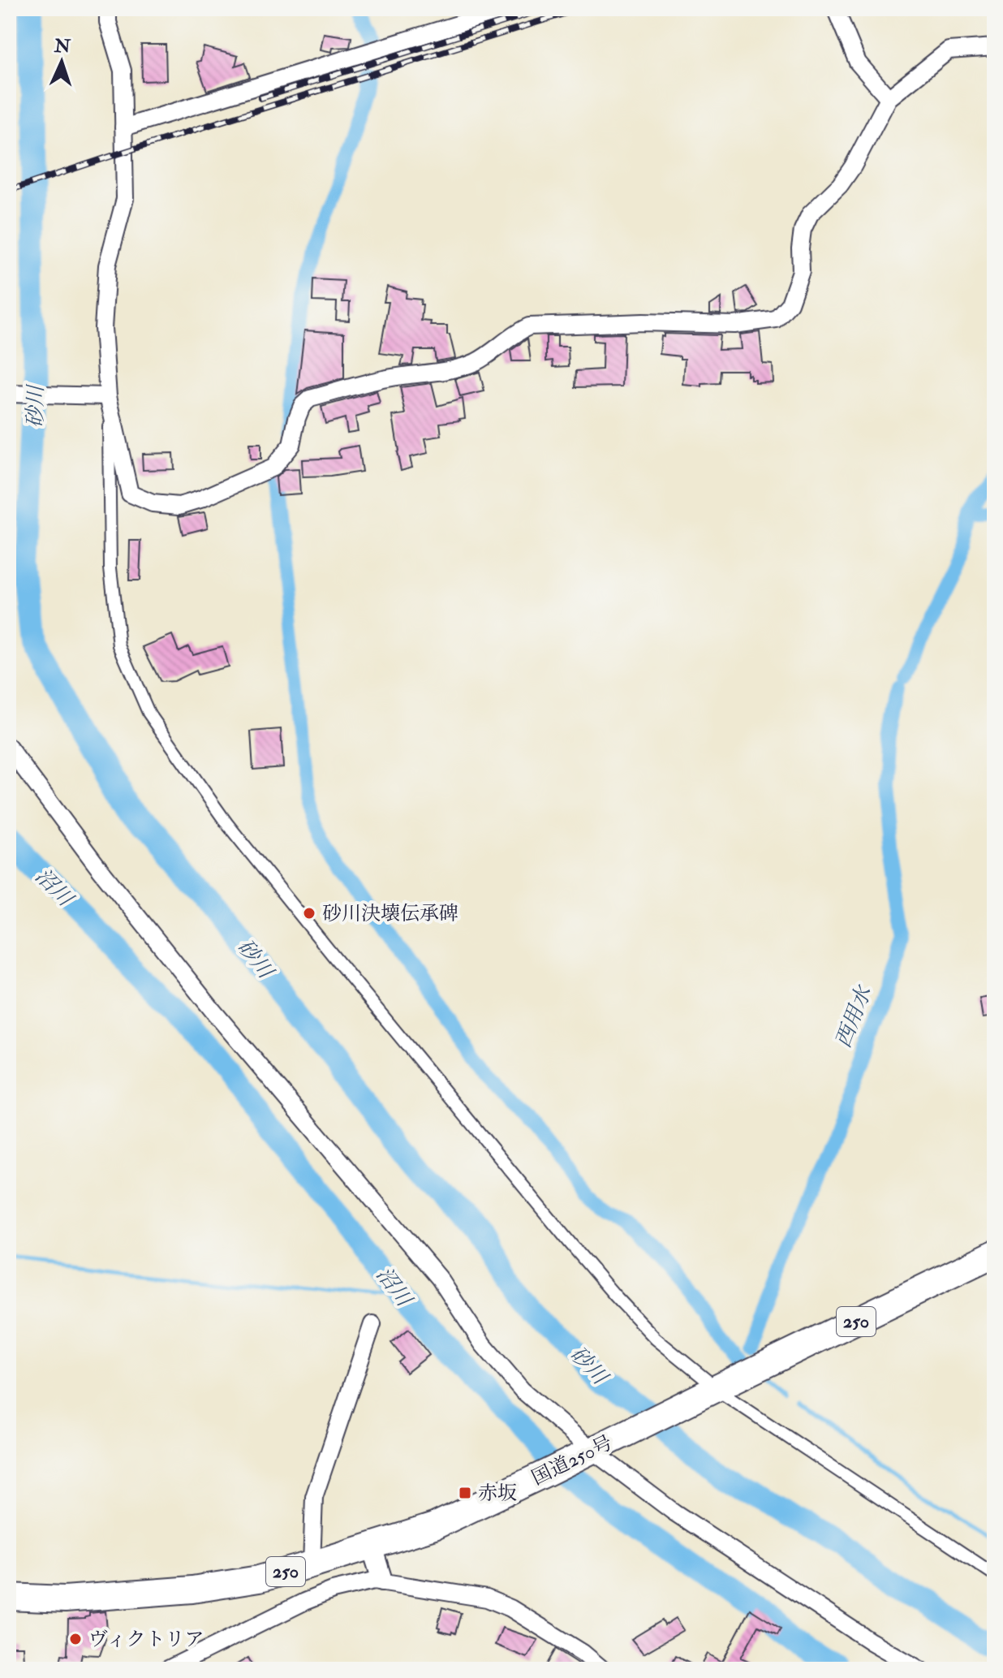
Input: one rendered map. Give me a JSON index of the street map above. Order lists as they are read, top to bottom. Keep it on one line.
{"streets":{"highway":["250","国道250号"]},"water":["砂川","沼川","西用水"],"places":{"other":["砂川決壊伝承碑","ヴィクトリア"],"transit":["赤坂"]},"north":"top"}
